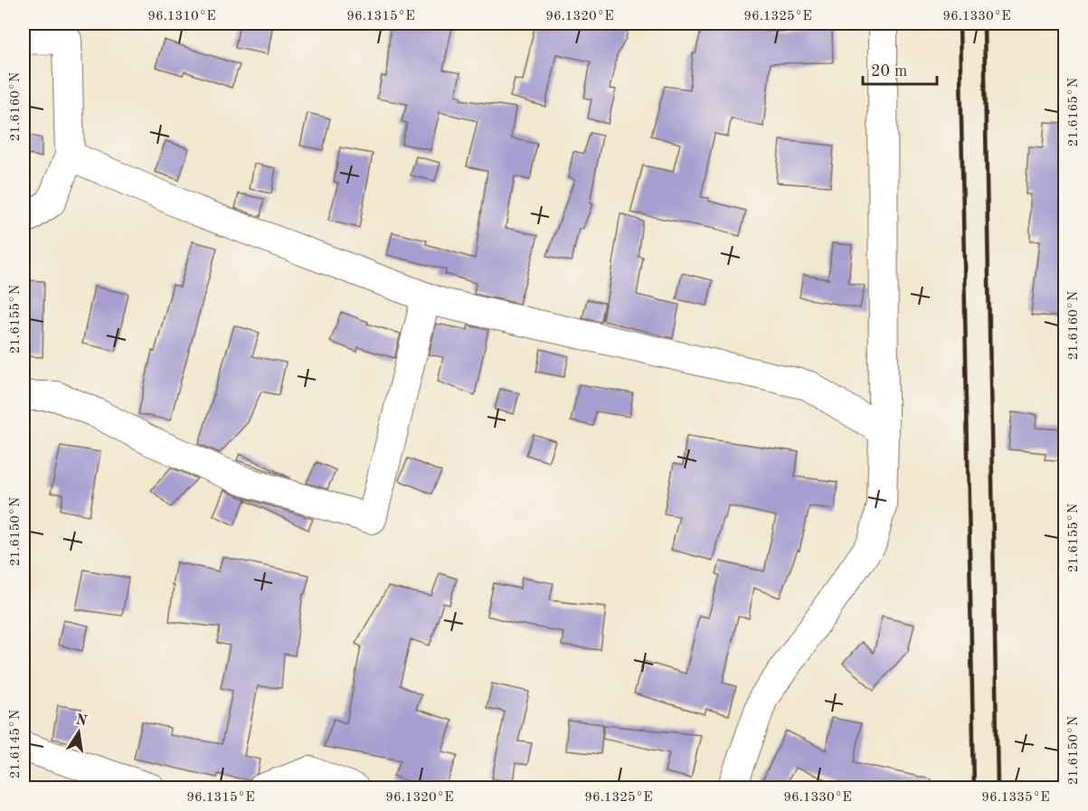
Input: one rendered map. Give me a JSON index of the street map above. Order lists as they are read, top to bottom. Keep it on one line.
{"scale_bar":"20 m","north":"top","coordinates":["96.1310°E","96.1315°E","96.1320°E","96.1325°E","96.1330°E","21.6160°N","21.6165°N","21.6155°N","21.6150°N","21.6145°N","96.1335°E"]}
